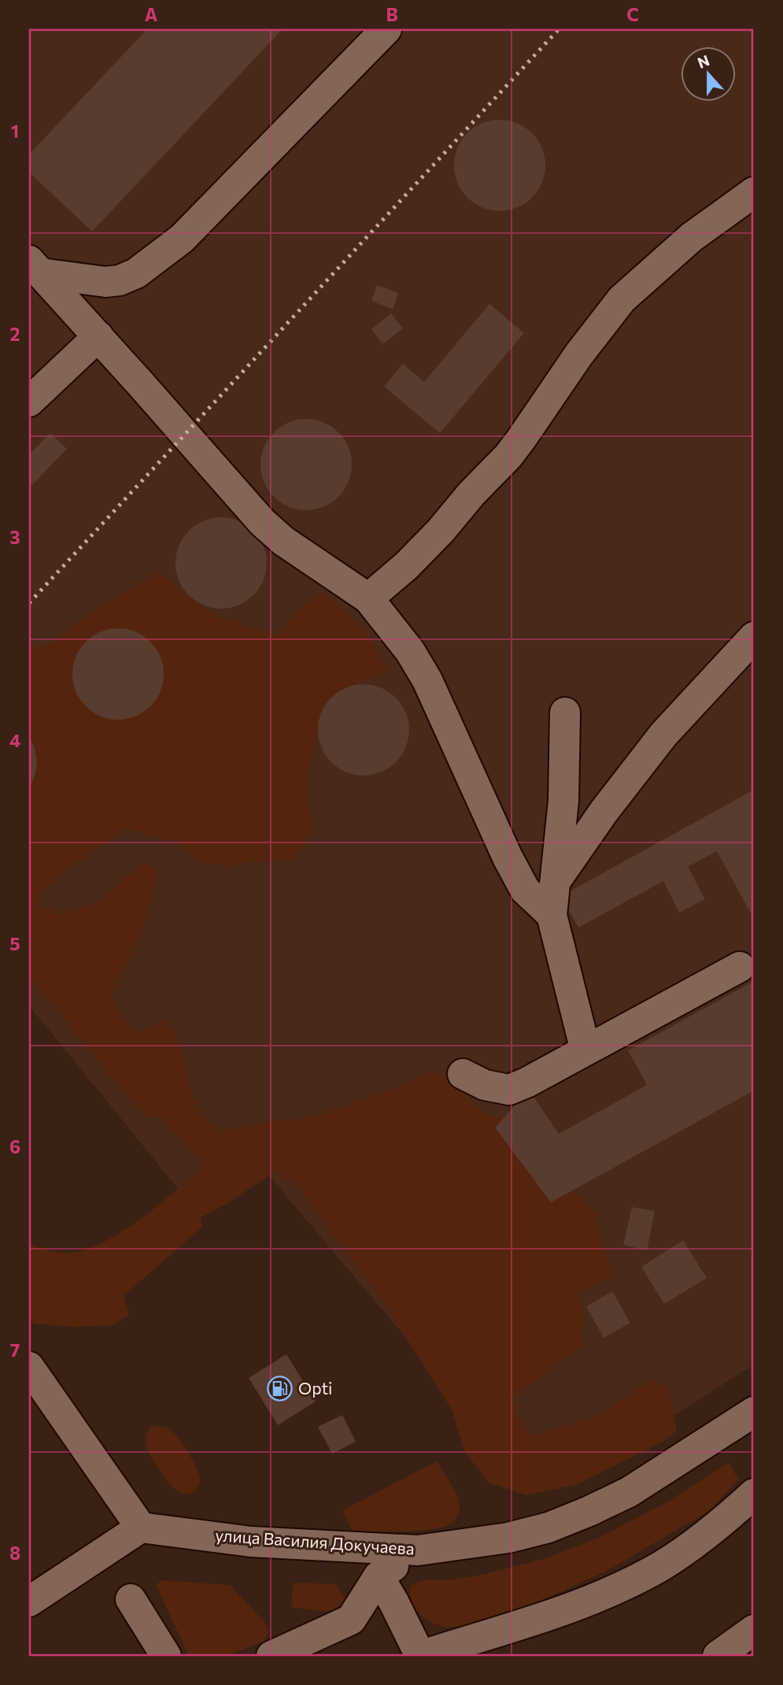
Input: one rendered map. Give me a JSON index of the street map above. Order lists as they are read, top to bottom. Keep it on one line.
{"streets":{"street":["улица Василия Докучаева"]},"places":{"fuel station":["Opti"]},"north":"top","grid":{"columns":["A","B","C"],"rows":["1","2","3","4","5","6","7","8"]}}
